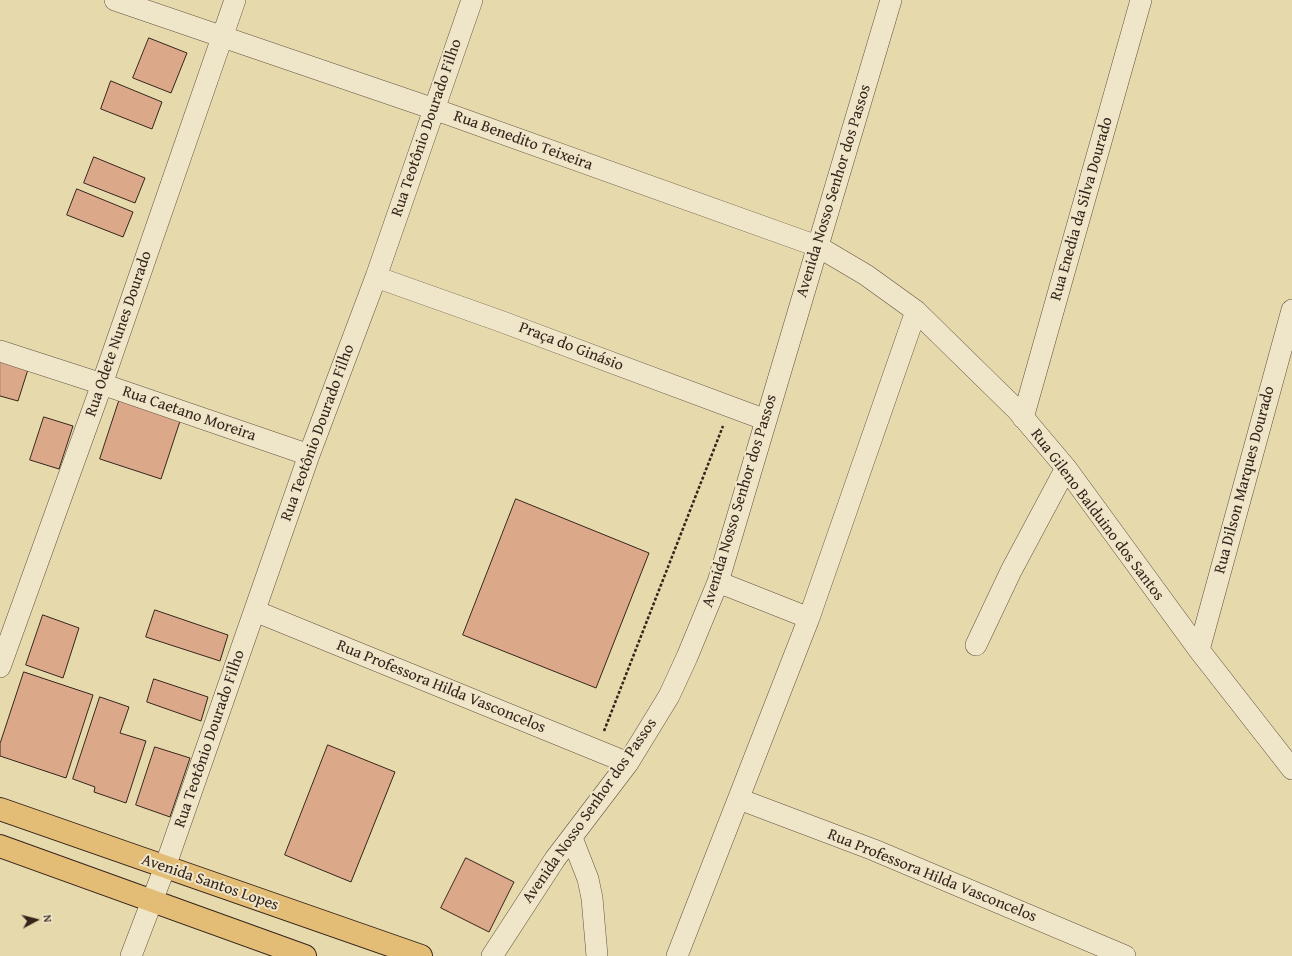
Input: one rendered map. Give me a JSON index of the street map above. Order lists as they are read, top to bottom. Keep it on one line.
{"streets":{"main road":["Avenida Santos Lopes"],"street":["Rua Teotônio Dourado Filho","Rua Benedito Teixeira","Avenida Nosso Senhor dos Passos","Rua Enedia da Silva Dourado","Rua Odete Nunes Dourado","Praça do Ginásio","Rua Caetano Moreira","Rua Dilson Marques Dourado","Rua Gileno Balduino dos Santos","Rua Professora Hilda Vasconcelos"]},"crossings":[["Rua Teotônio Dourado Filho","Rua Benedito Teixeira"],["Rua Teotônio Dourado Filho","Praça do Ginásio"],["Rua Teotônio Dourado Filho","Rua Caetano Moreira"],["Rua Teotônio Dourado Filho","Rua Professora Hilda Vasconcelos"],["Rua Teotônio Dourado Filho","Avenida Santos Lopes"],["Rua Benedito Teixeira","Avenida Nosso Senhor dos Passos"],["Rua Benedito Teixeira","Rua Odete Nunes Dourado"],["Rua Benedito Teixeira","Rua Gileno Balduino dos Santos"],["Avenida Nosso Senhor dos Passos","Praça do Ginásio"],["Avenida Nosso Senhor dos Passos","Rua Gileno Balduino dos Santos"],["Avenida Nosso Senhor dos Passos","Rua Professora Hilda Vasconcelos"],["Rua Enedia da Silva Dourado","Rua Gileno Balduino dos Santos"],["Rua Odete Nunes Dourado","Rua Caetano Moreira"],["Rua Dilson Marques Dourado","Rua Gileno Balduino dos Santos"]],"north":"right"}
